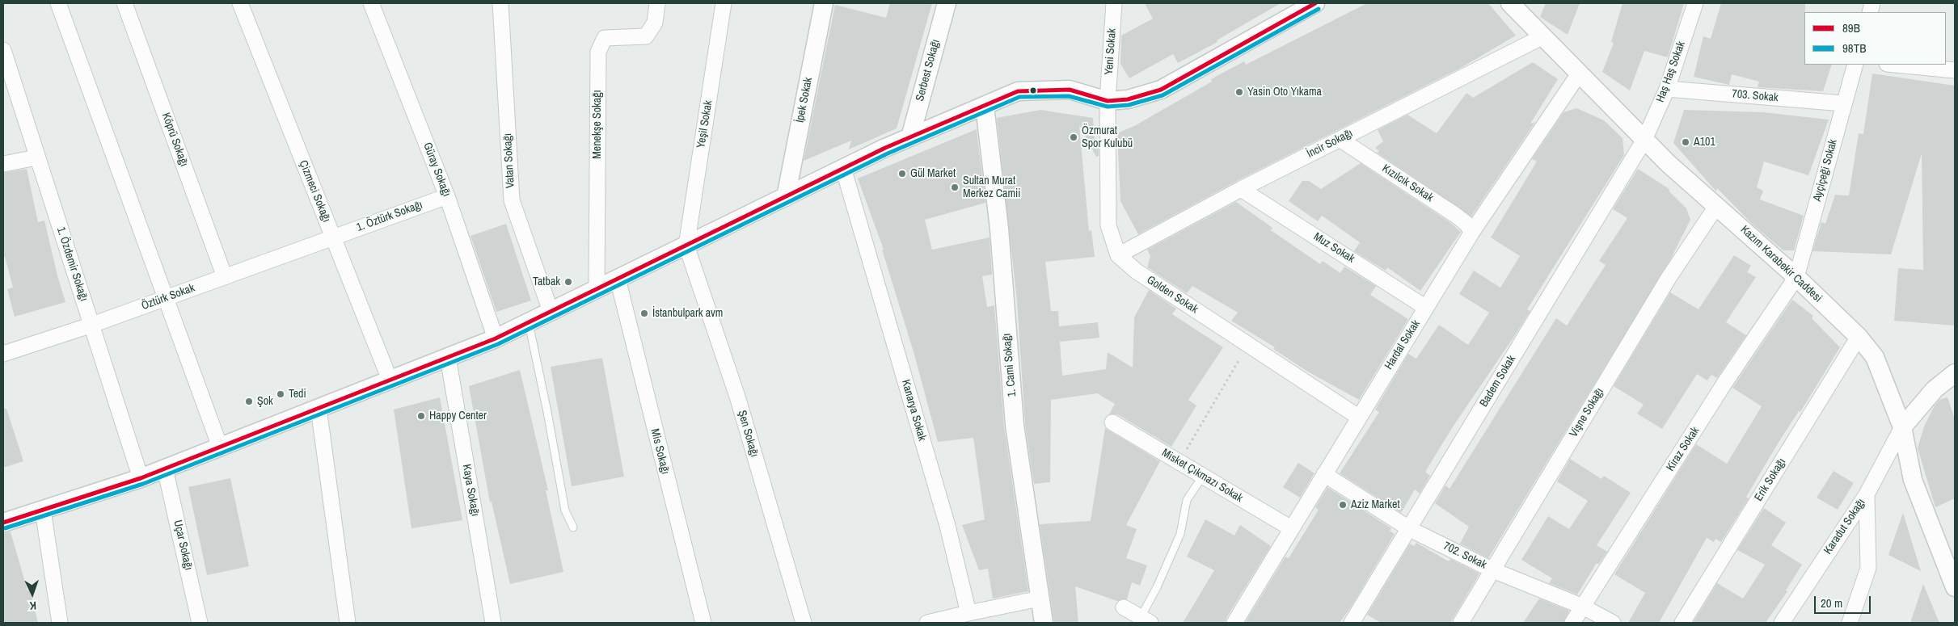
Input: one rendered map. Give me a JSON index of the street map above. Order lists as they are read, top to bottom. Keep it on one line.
{"streets":{"street":["Yeni Sokak","Serbest Sokağı","Haş Haş Sokak","703. Sokak","İpek Sokak","Menekşe Sokağı","Yeşil Sokak","Köprü Sokağı","İncir Sokağı","Vatan Sokağı","Güray Sokağı","Ayçiçeği Sokak","Kızılcık Sokak","Çizmeci Sokağı","1. Öztürk Sokağı","Muz Sokak","1. Özdemir Sokağı","Kazım Karabekir Caddesi","Golden Sokak","Öztürk Sokak","Hardal Sokak","1. Cami Sokağı","Badem Sokak","Kanarya Sokak","Vişne Sokağı","Şen Sokağı","Kiraz Sokak","Mis Sokağı","Misket Çıkmazı Sokak","Erik Sokağı","Kaya Sokağı","Karadut Sokağı","Uçar Sokağı","702. Sokak"]},"crossings":[["Haş Haş Sokak","703. Sokak"],["Haş Haş Sokak","Kazım Karabekir Caddesi"],["Haş Haş Sokak","Badem Sokak"],["703. Sokak","Ayçiçeği Sokak"],["Yeşil Sokak","Şen Sokağı"],["Köprü Sokağı","Öztürk Sokak"],["İncir Sokağı","Kızılcık Sokak"],["İncir Sokağı","Muz Sokak"],["İncir Sokağı","Kazım Karabekir Caddesi"],["İncir Sokağı","Golden Sokak"],["Güray Sokağı","1. Öztürk Sokağı"],["Ayçiçeği Sokak","Kazım Karabekir Caddesi"],["Ayçiçeği Sokak","Kiraz Sokak"],["Kızılcık Sokak","Hardal Sokak"],["Çizmeci Sokağı","1. Öztürk Sokağı"],["Çizmeci Sokağı","Öztürk Sokak"],["1. Öztürk Sokağı","Öztürk Sokak"],["Muz Sokak","Hardal Sokak"],["1. Özdemir Sokağı","Öztürk Sokak"],["Kazım Karabekir Caddesi","Hardal Sokak"],["Kazım Karabekir Caddesi","Badem Sokak"],["Kazım Karabekir Caddesi","Vişne Sokağı"],["Kazım Karabekir Caddesi","Kiraz Sokak"],["Kazım Karabekir Caddesi","Erik Sokağı"],["Kazım Karabekir Caddesi","Karadut Sokağı"],["Golden Sokak","Hardal Sokak"],["Hardal Sokak","Misket Çıkmazı Sokak"],["Hardal Sokak","702. Sokak"],["Badem Sokak","702. Sokak"],["Vişne Sokağı","702. Sokak"],["Kiraz Sokak","702. Sokak"]],"places":["Yasin Oto Yıkama","Özmurat Spor Kulubü","A101","Gül Market","Sultan Murat Merkez Camii","Tatbak","İstanbulpark avm","Tedi","Şok","Happy Center","Aziz Market"],"lines":["transit line 89B","transit line 98TB"],"legend":["89B","98TB"],"scale_bar":"20 m","north":"bottom"}
